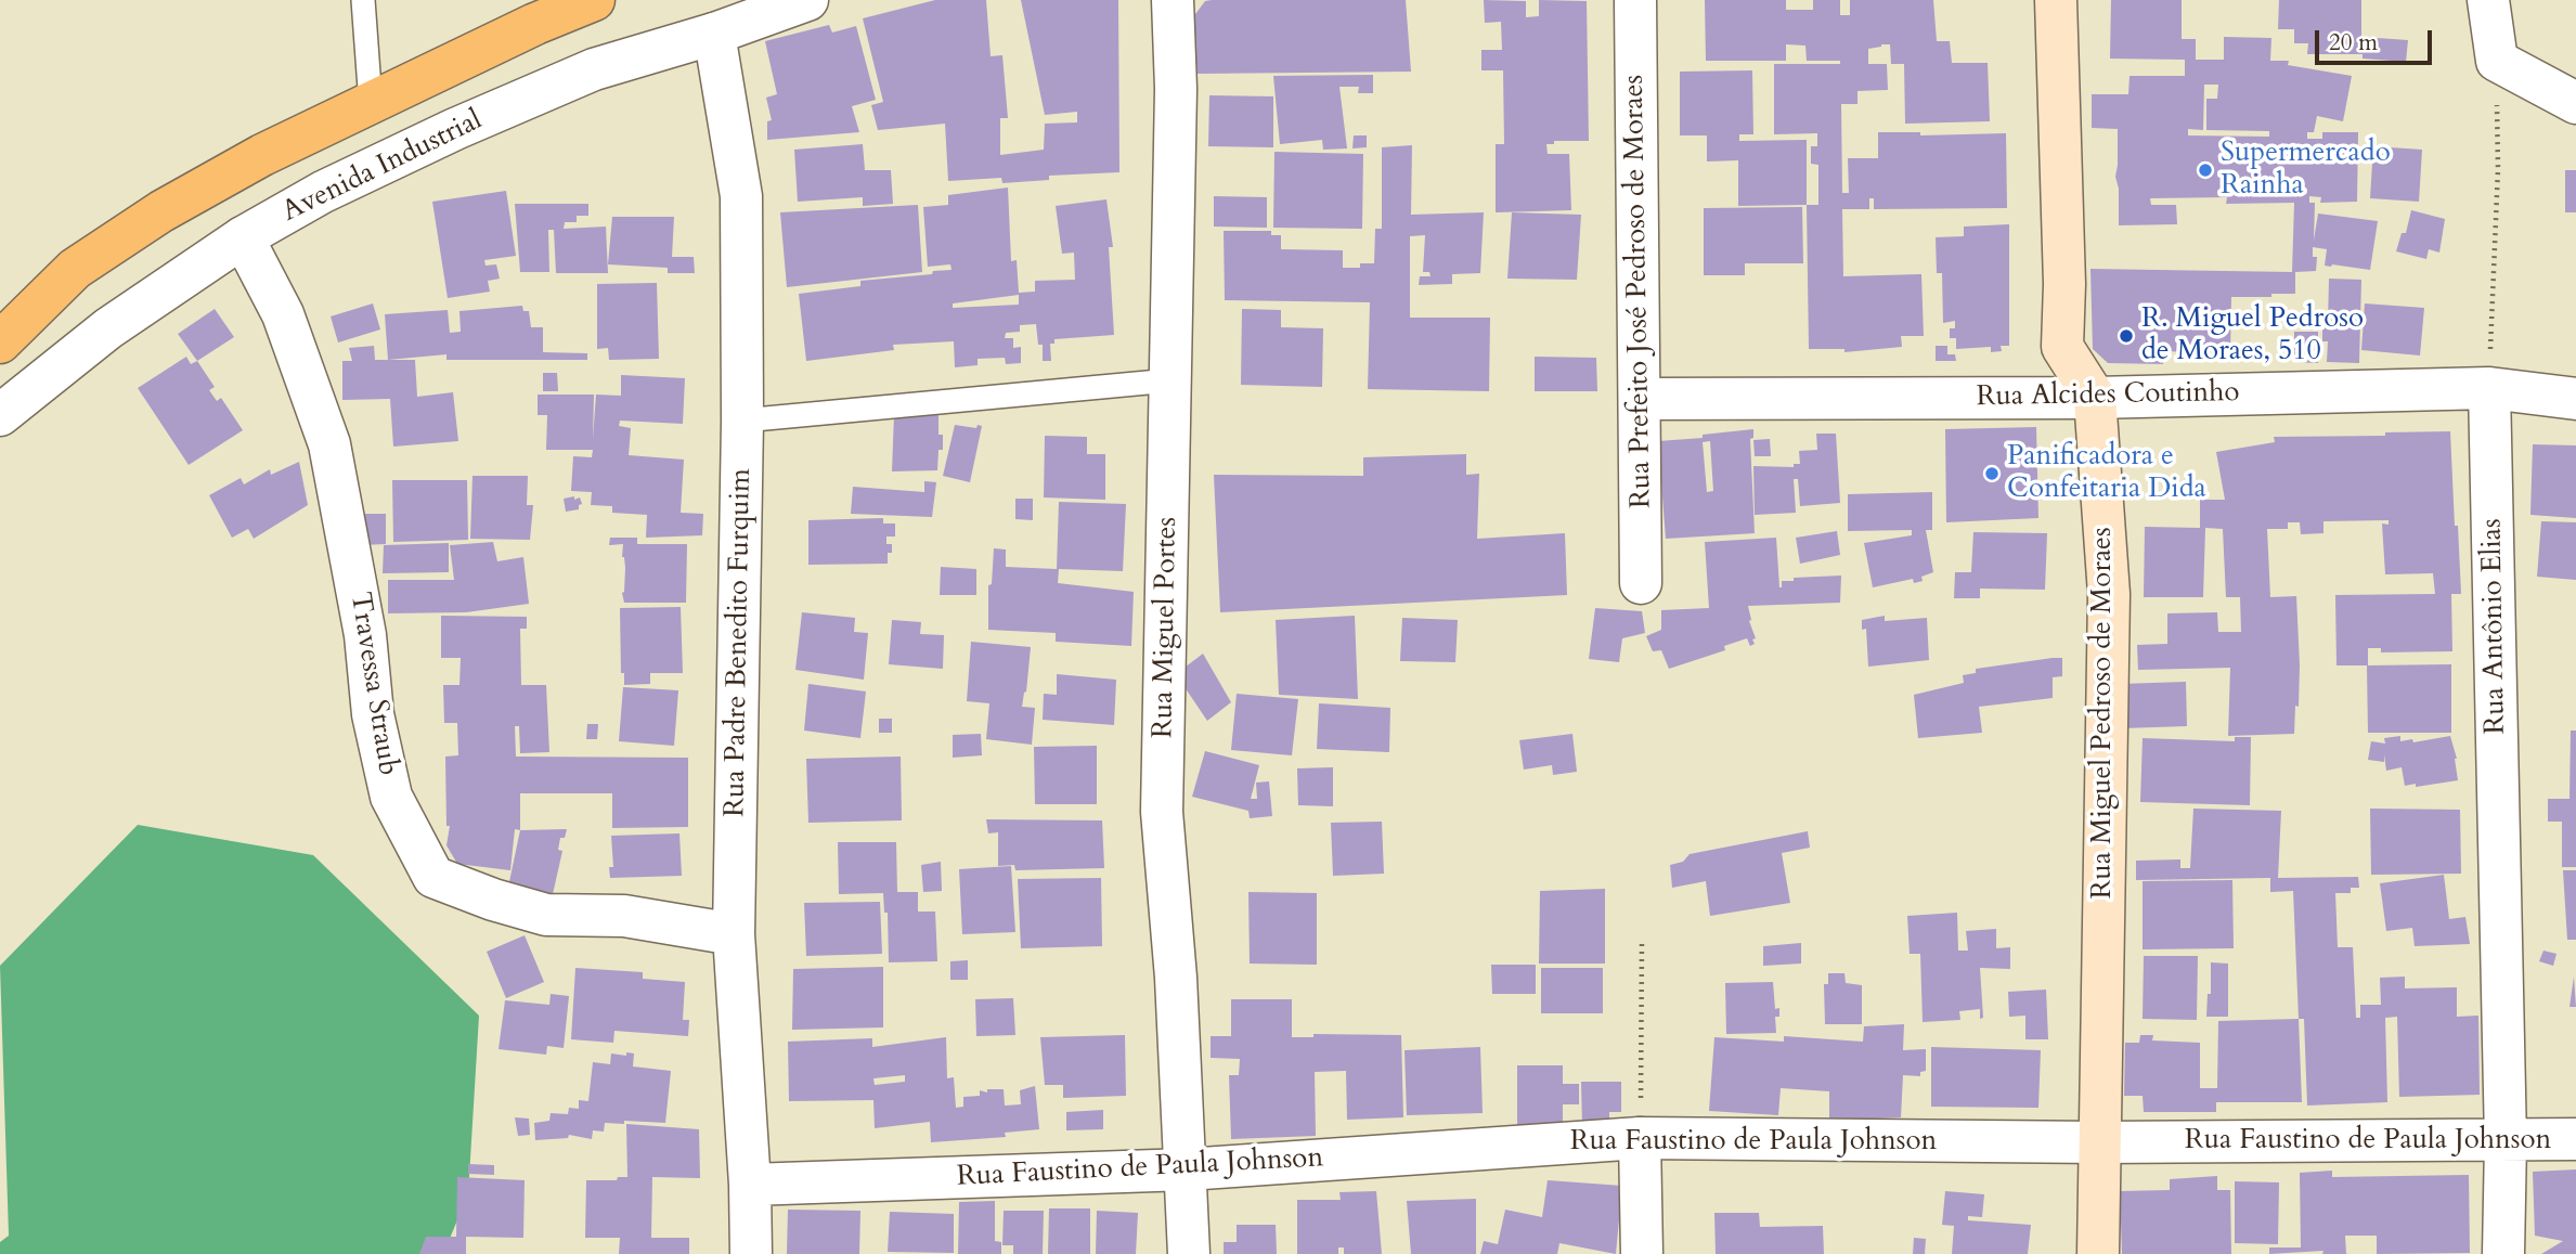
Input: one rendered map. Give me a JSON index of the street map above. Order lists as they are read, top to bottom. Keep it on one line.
{"streets":{"main road":["Rua Miguel Pedroso de Moraes"],"street":["Avenida Industrial","Rua Prefeito José Pedroso de Moraes","Rua Alcides Coutinho","Rua Antônio Elias","Rua Miguel Portes","Rua Padre Benedito Furquim","Travessa Straub","Rua Faustino de Paula Johnson"]},"crossings":[["Avenida Industrial","Rua Padre Benedito Furquim"],["Avenida Industrial","Travessa Straub"],["Rua Prefeito José Pedroso de Moraes","Rua Alcides Coutinho"],["Rua Alcides Coutinho","Rua Antônio Elias"],["Rua Alcides Coutinho","Rua Miguel Pedroso de Moraes"],["Rua Antônio Elias","Rua Faustino de Paula Johnson"],["Rua Miguel Portes","Rua Faustino de Paula Johnson"],["Rua Padre Benedito Furquim","Travessa Straub"],["Rua Padre Benedito Furquim","Rua Faustino de Paula Johnson"],["Rua Miguel Pedroso de Moraes","Rua Faustino de Paula Johnson"]],"places":["Supermercado Rainha","R. Miguel Pedroso de Moraes, 510","Panificadora e Confeitaria Dida"],"scale_bar":"20 m"}
